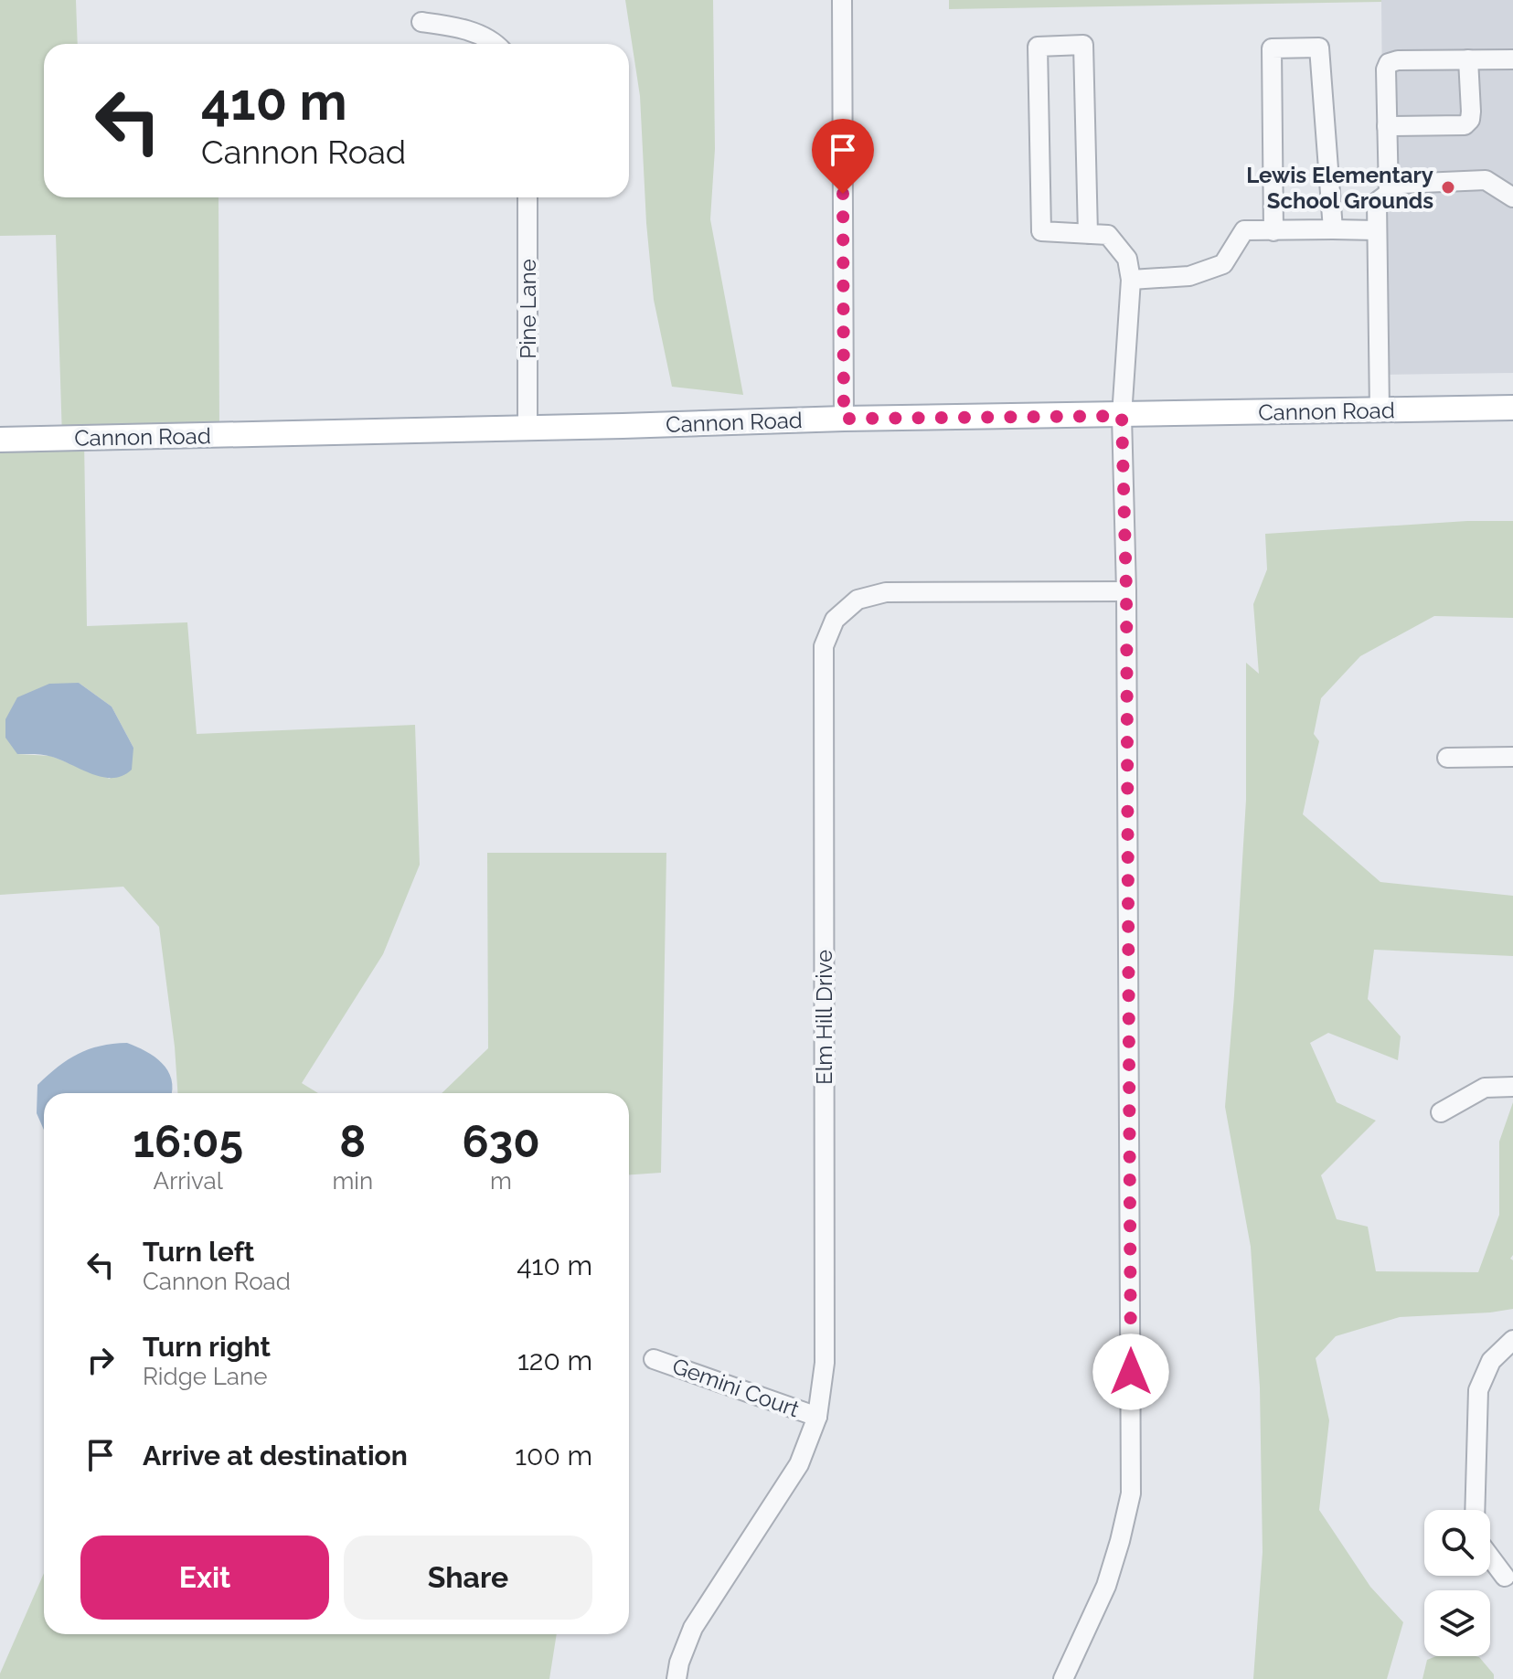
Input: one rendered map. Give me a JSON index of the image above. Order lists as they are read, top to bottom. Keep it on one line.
{"streets":{"main road":["Cannon Road"],"street":["Pine Lane","Elm Hill Drive","Gemini Court"]},"crossings":[["Pine Lane","Cannon Road"],["Elm Hill Drive","Gemini Court"]],"places":["Lewis Elementary School Grounds"],"page":{"turn":["410 m","Cannon Road"],"eta":["16:05","Arrival","8","min","630","m"],"list":[{"name":"Turn left","note":"Cannon Road","value":"410 m"},{"name":"Turn right","note":"Ridge Lane","value":"120 m"},{"name":"Arrive at destination","value":"100 m"}],"buttons":["Exit","Share"]}}
